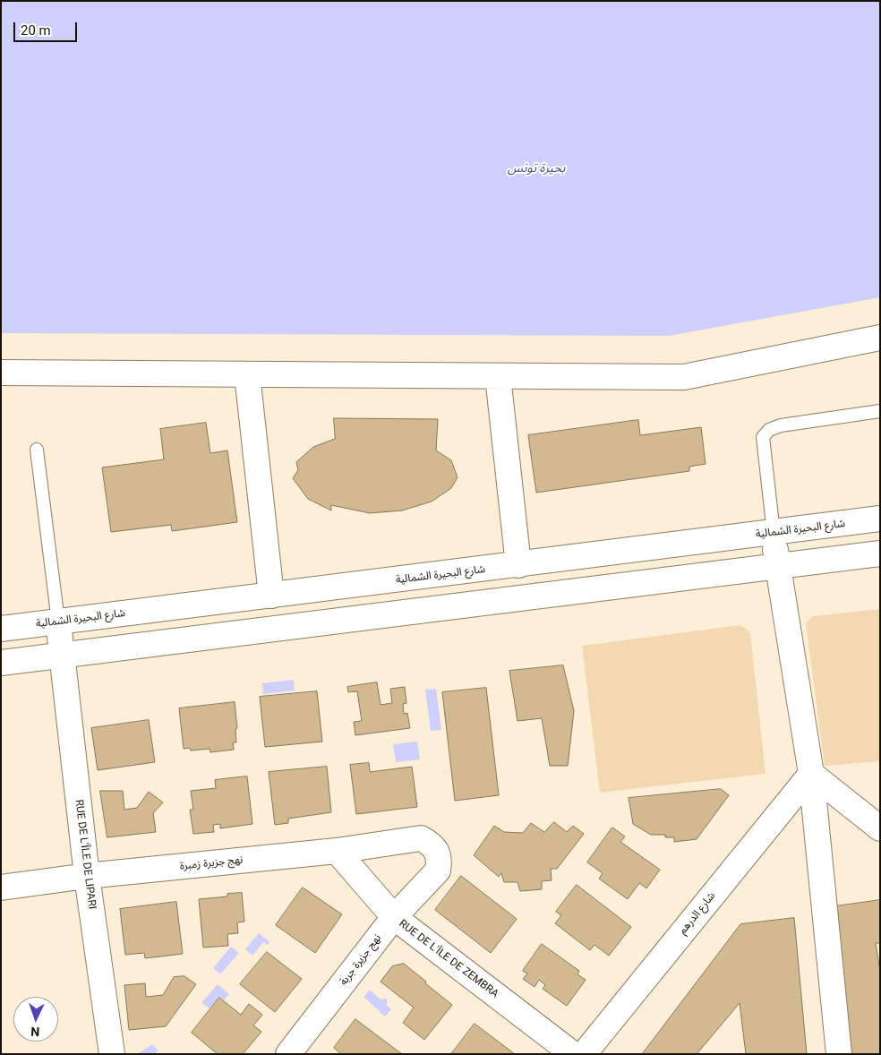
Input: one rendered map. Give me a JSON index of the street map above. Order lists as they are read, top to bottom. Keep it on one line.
{"streets":{"street":["شارع البحيرة الشمالية","RUE DE L'ÎLE DE LIPARI","نهج جزيرة زمبرة","شارع الدرهم","RUE DE L'ÎLE DE ZEMBRA","نهج جزيرة جربة"]},"crossings":[["شارع البحيرة الشمالية","RUE DE L'ÎLE DE LIPARI"],["RUE DE L'ÎLE DE LIPARI","نهج جزيرة زمبرة"],["نهج جزيرة زمبرة","RUE DE L'ÎLE DE ZEMBRA"],["نهج جزيرة زمبرة","نهج جزيرة جربة"],["RUE DE L'ÎLE DE ZEMBRA","نهج جزيرة جربة"]],"water":["بحيرة تونس"],"scale_bar":"20 m","north":"bottom"}
